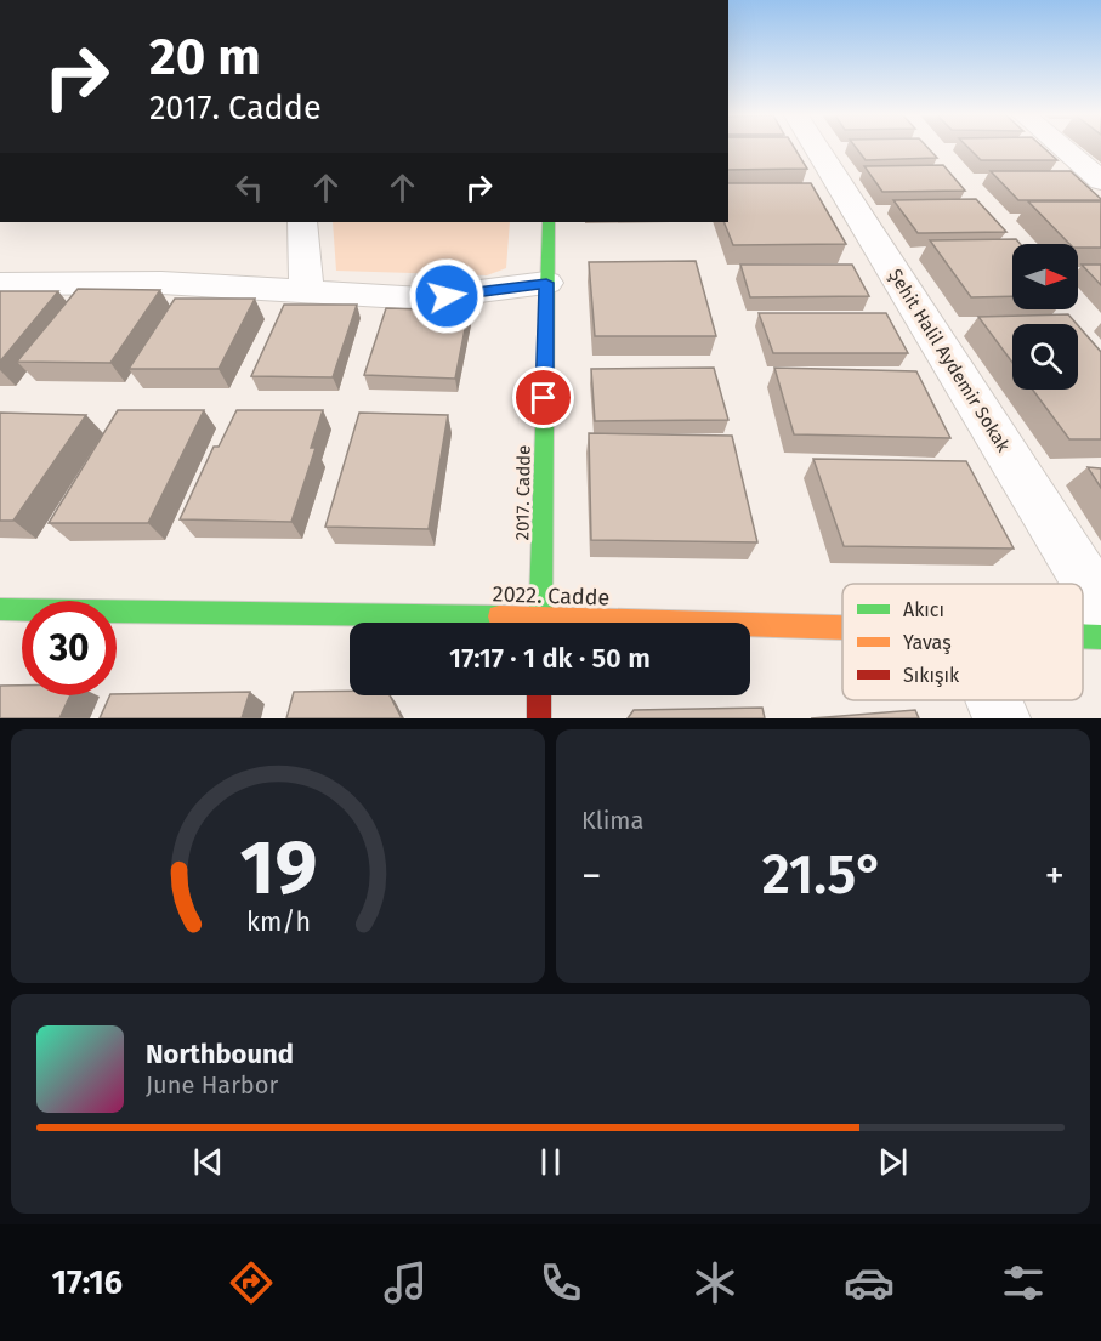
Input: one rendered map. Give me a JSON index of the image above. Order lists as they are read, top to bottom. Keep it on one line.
{"streets":{"street":["Şehit Halil Aydemir Sokak","2017. Cadde","2022. Cadde"]},"crossings":[["2017. Cadde","2022. Cadde"]],"legend":["Akıcı","Yavaş","Sıkışık"],"north":"right","page":{"turn":["20 m","2017. Cadde"],"limit":"30","trip":"17:17 · 1 dk · 50 m","tile":"Klima","heat":["−","21.5°","+"],"song":["Northbound","June Harbor"],"tabs":"17:16","gauge":["19","km/h"]}}
